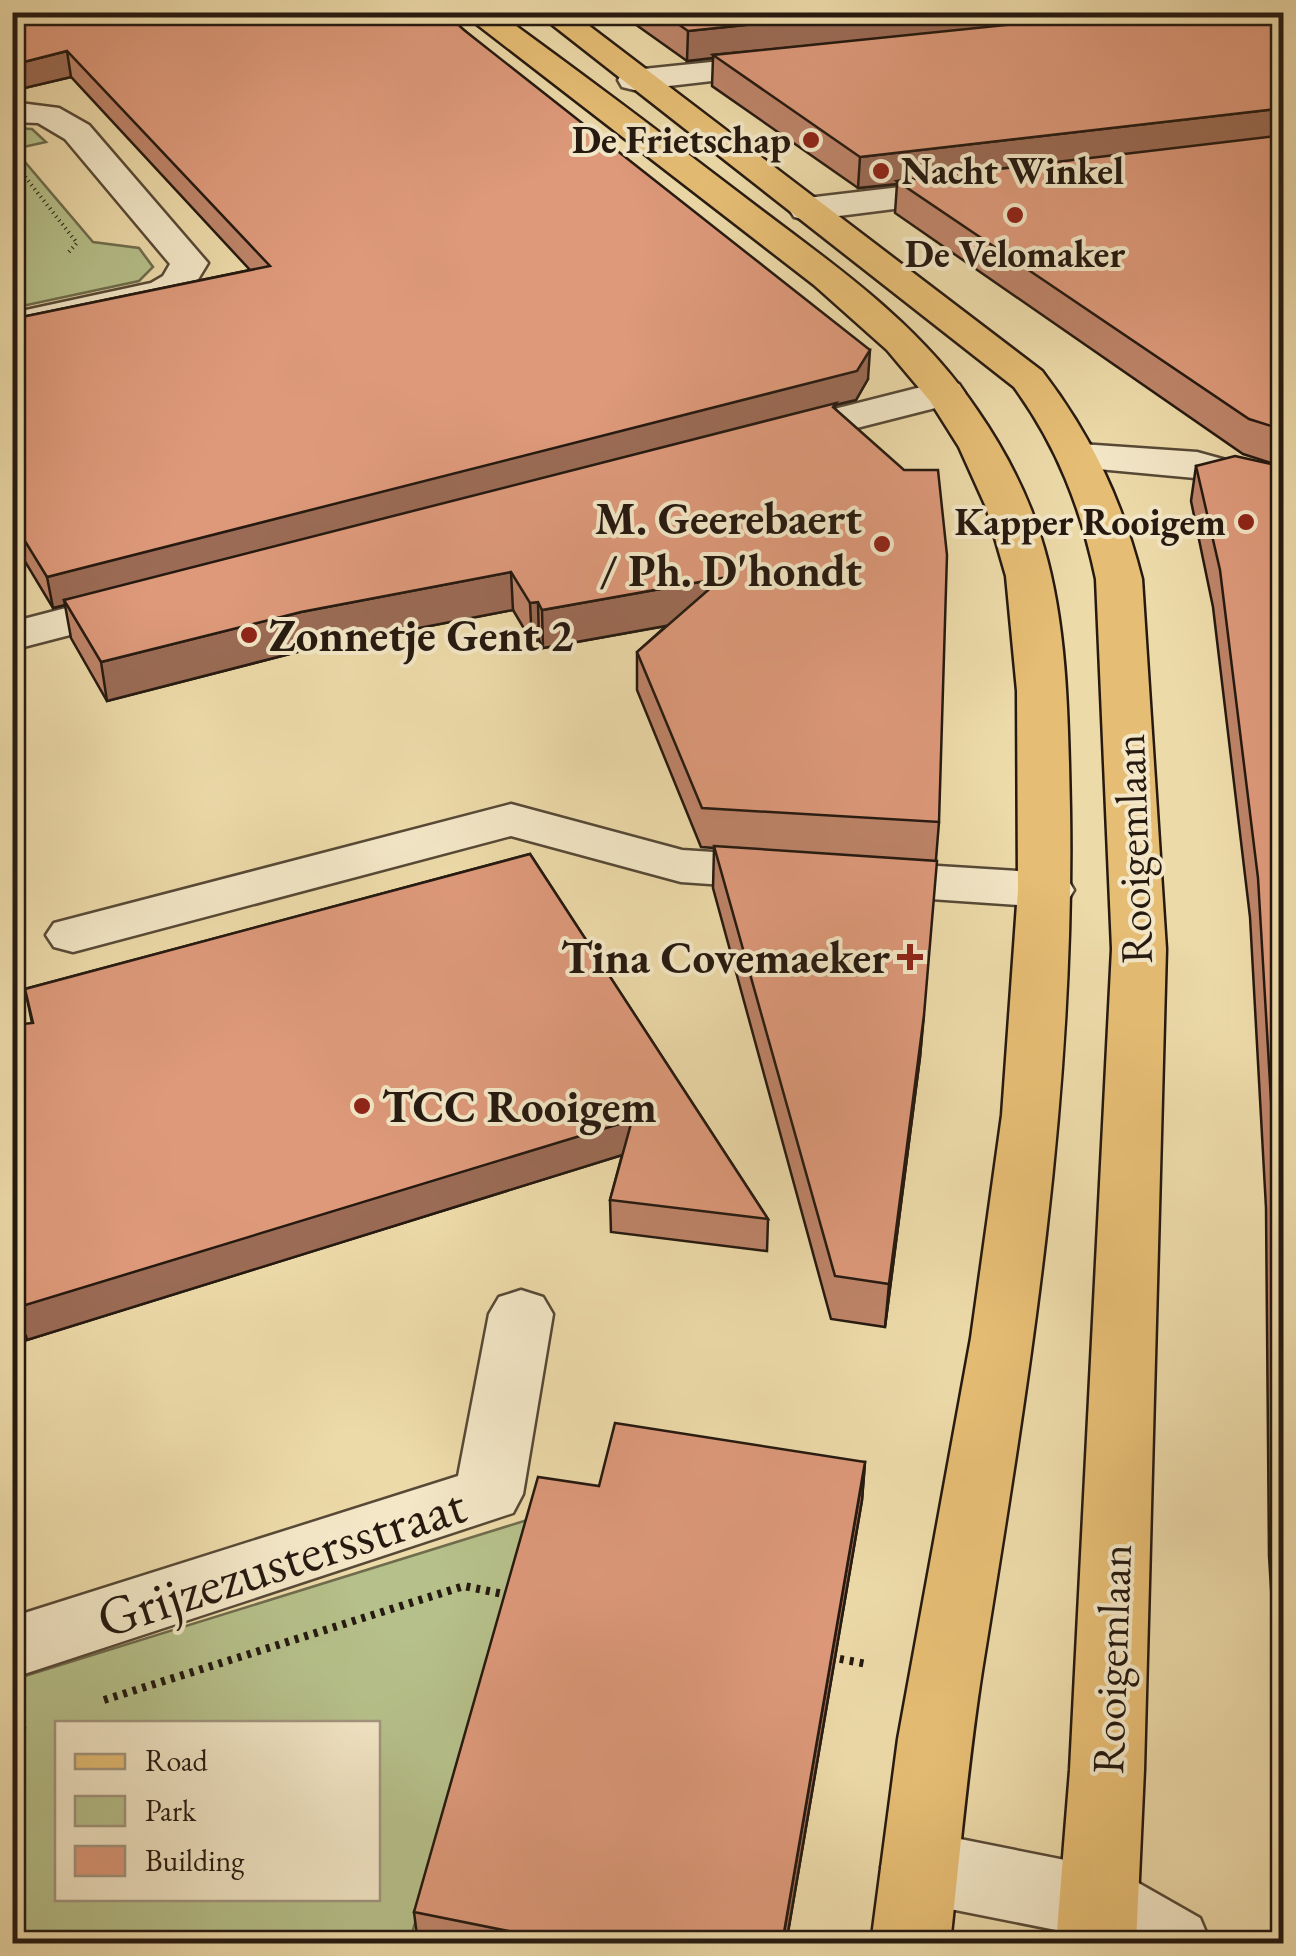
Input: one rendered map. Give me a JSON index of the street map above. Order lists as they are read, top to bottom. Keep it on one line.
{"streets":{"main road":["Rooigemlaan"],"street":["Grijzezustersstraat"]},"places":{"other":["De Frietschap","Nacht Winkel","De Velomaker","Kapper Rooigem","M. Geerebaert / Ph. D'hondt","Zonnetje Gent 2","TCC Rooigem"],"health":["Tina Covemaeker"]},"legend":["Road","Park","Building"]}
